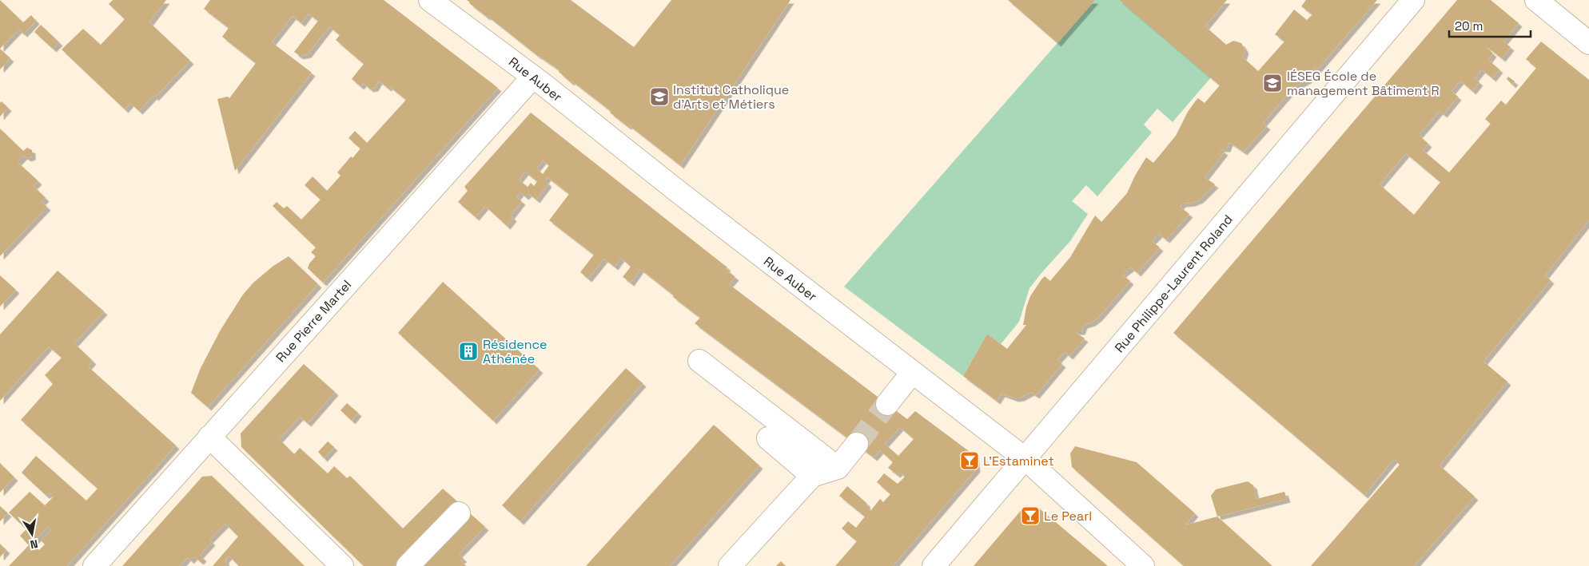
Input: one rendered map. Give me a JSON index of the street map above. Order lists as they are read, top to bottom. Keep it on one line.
{"streets":{"street":["Rue Auber","Rue Philippe-Laurent Roland","Rue Pierre Martel"]},"crossings":[["Rue Auber","Rue Philippe-Laurent Roland"],["Rue Auber","Rue Pierre Martel"]],"places":{"school or university":["IÉSEG École de management Bâtiment R","Institut Catholique d'Arts et Métiers"],"building":["Résidence Athénée"],"bar":["L'Estaminet","Le Pearl"]},"scale_bar":"20 m","north":"bottom"}
